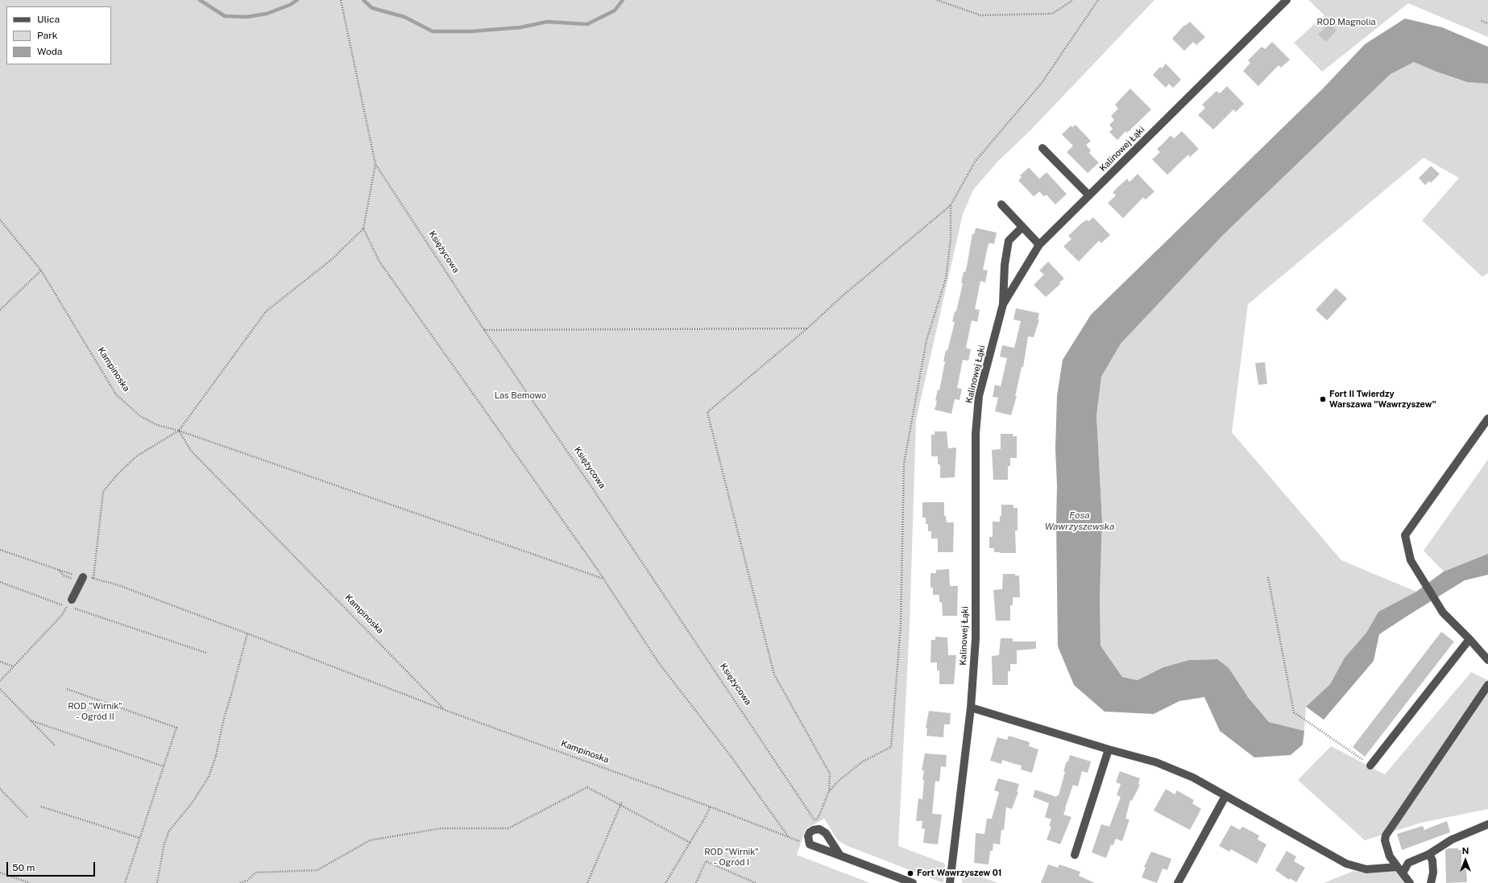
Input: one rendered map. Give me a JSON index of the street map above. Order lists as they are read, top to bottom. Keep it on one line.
{"streets":{"street":["Kalinowej Łąki"],"path":["Księżycowa","Kampinoska"]},"water":["Fosa Wawrzyszewska"],"parks":["ROD Magnolia","Las Bemowo","ROD \"Wirnik\" - Ogród II","ROD \"Wirnik\" - Ogród I"],"places":["Fort II Twierdzy Warszawa \"Wawrzyszew\"","Fort Wawrzyszew 01"],"legend":["Ulica","Park","Woda"],"scale_bar":"50 m","north":"top"}
